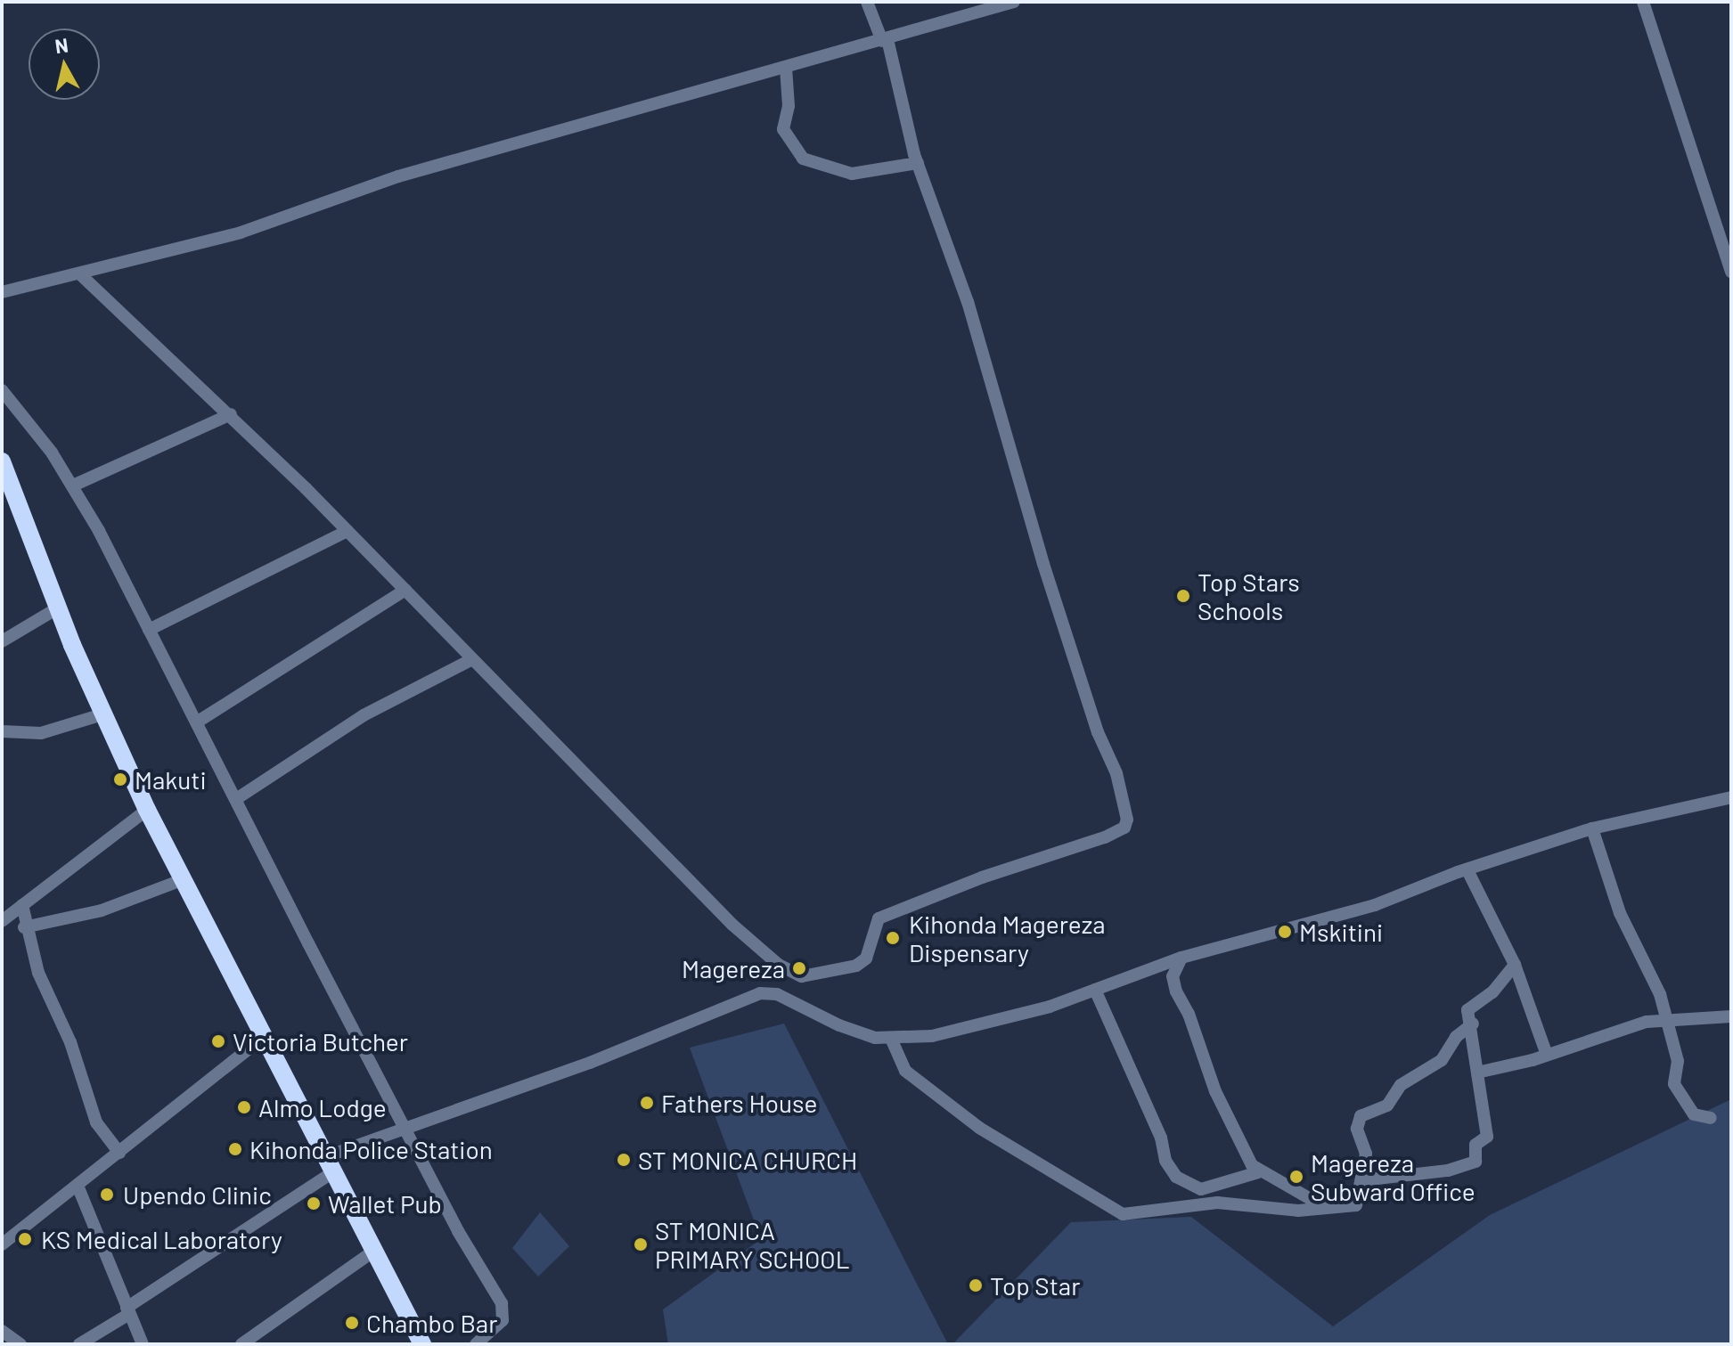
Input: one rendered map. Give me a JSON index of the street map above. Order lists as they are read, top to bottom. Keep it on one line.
{"places":["Top Stars Schools","Makuti","Mskitini","Kihonda Magereza Dispensary","Magereza","Victoria Butcher","Fathers House","Almo Lodge","Kihonda Police Station","ST MONICA CHURCH","Magereza Subward Office","Upendo Clinic","Wallet Pub","KS Medical Laboratory","ST MONICA PRIMARY SCHOOL","Top Star","Chambo Bar"],"north":"top"}
